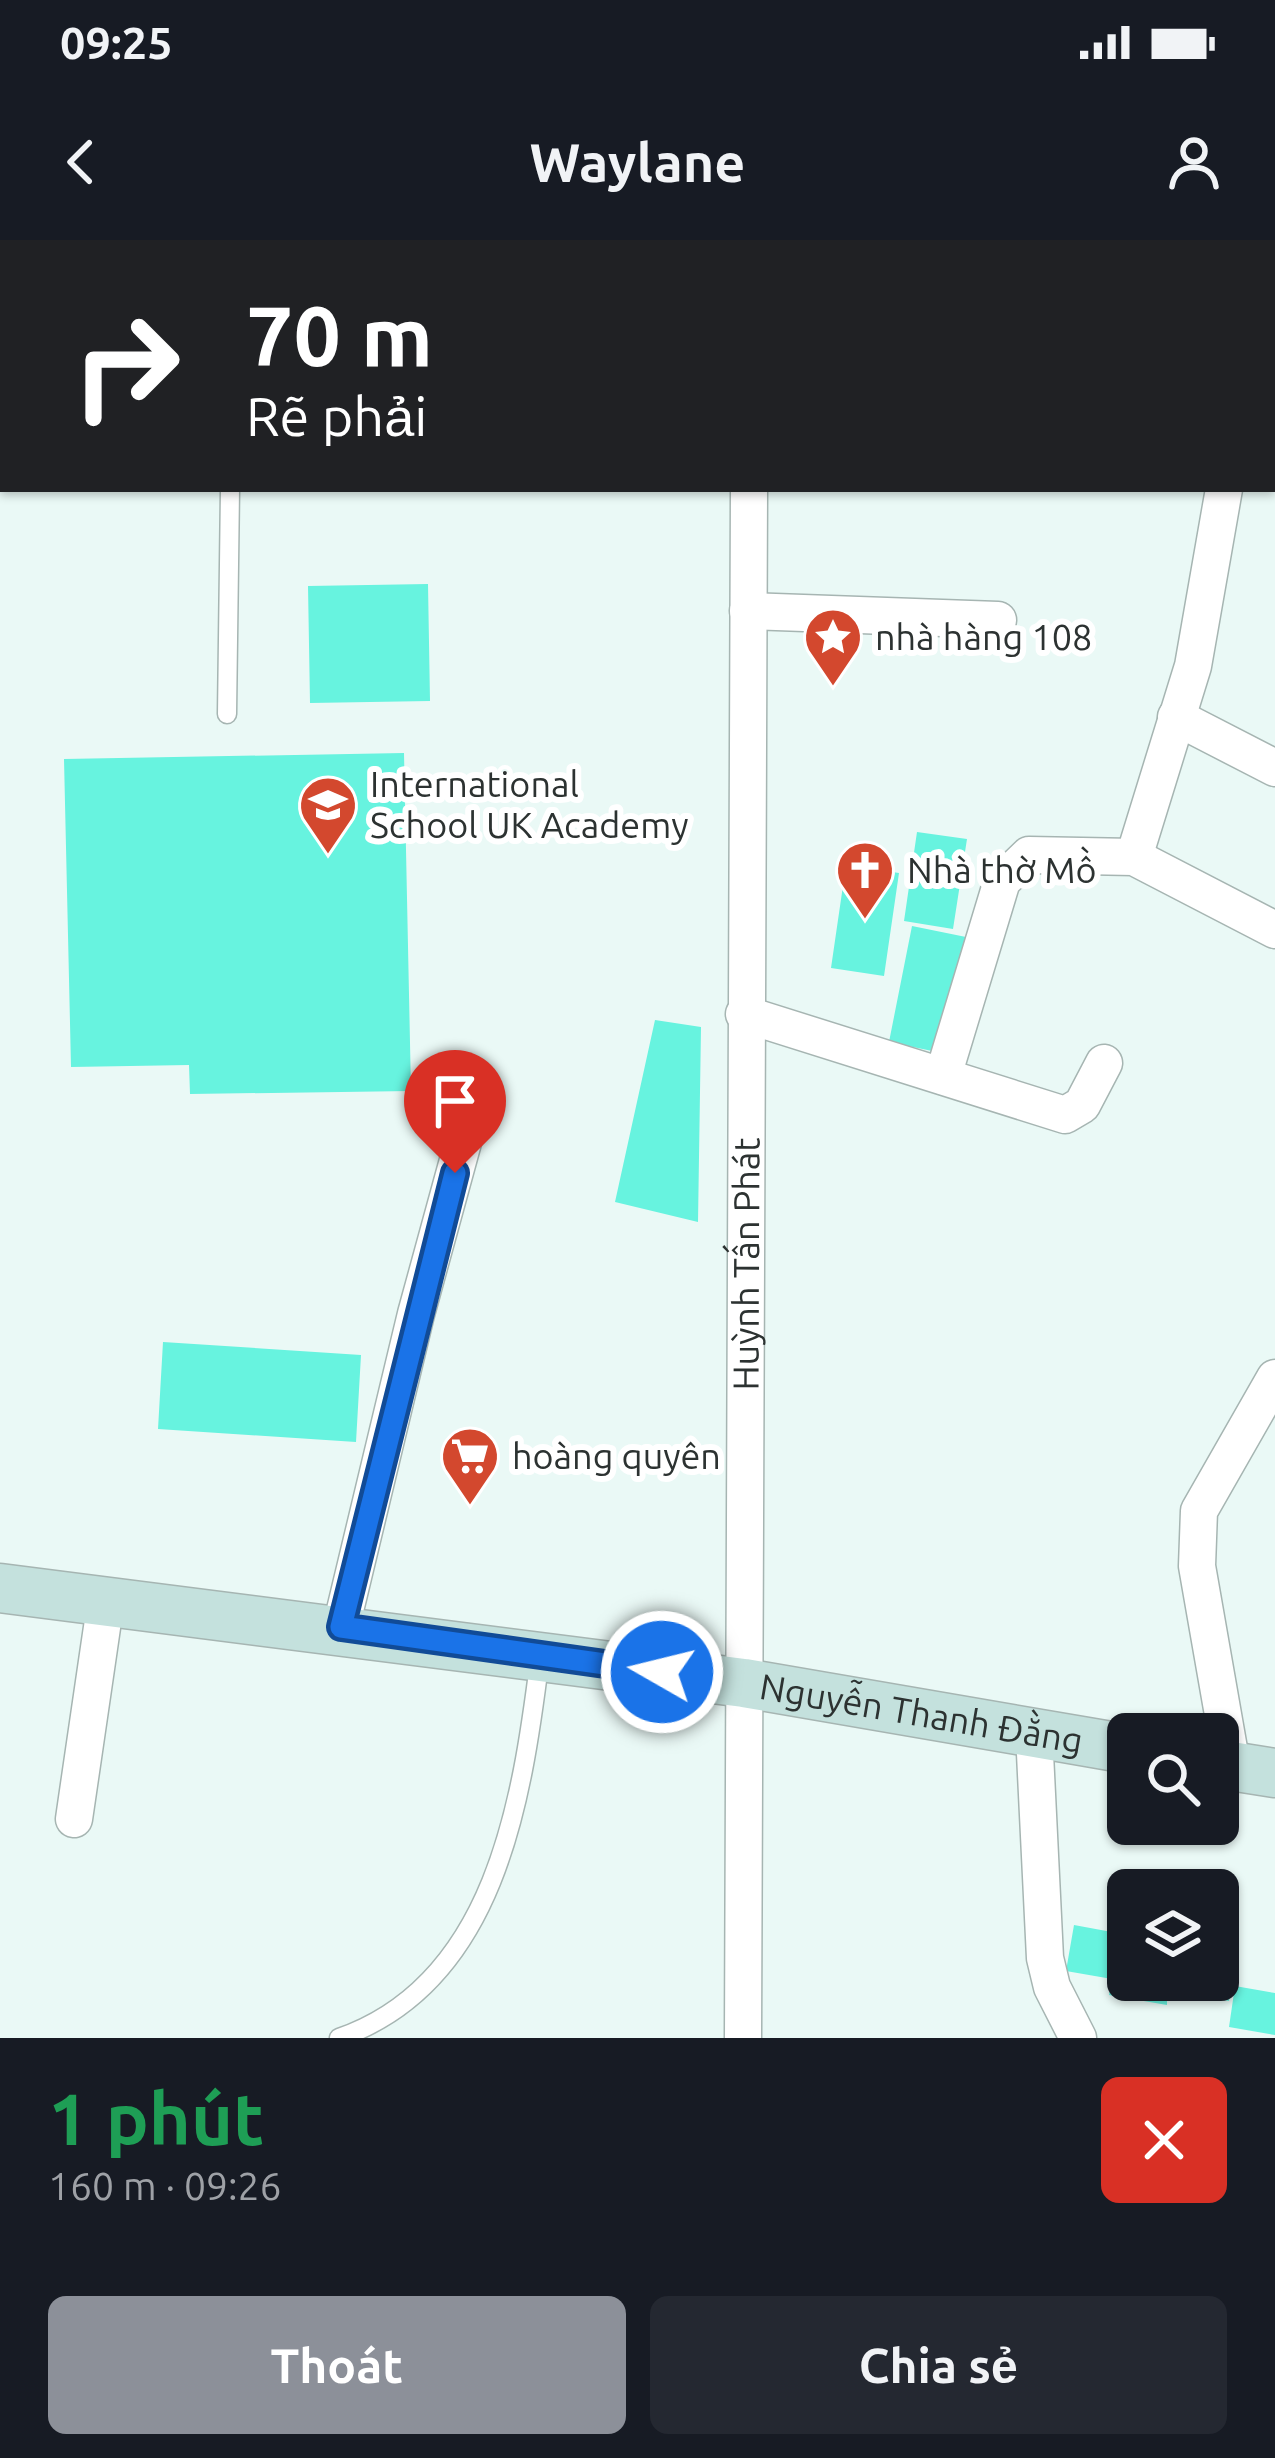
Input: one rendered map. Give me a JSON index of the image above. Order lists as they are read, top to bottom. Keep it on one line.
{"streets":{"main road":["Nguyễn Thanh Đằng"],"street":["Huỳnh Tấn Phát"]},"crossings":[["Huỳnh Tấn Phát","Nguyễn Thanh Đằng"]],"places":{"place":["nhà hàng 108"],"school or university":["International School UK Academy"],"church":["Nhà thờ Mồ"],"supermarket":["hoàng quyên"]},"page":{"status":"09:25","header":"Waylane","turn":["70 m","Rẽ phải"],"heading":["1 phút","160 m · 09:26"],"buttons":["Thoát","Chia sẻ"]}}
